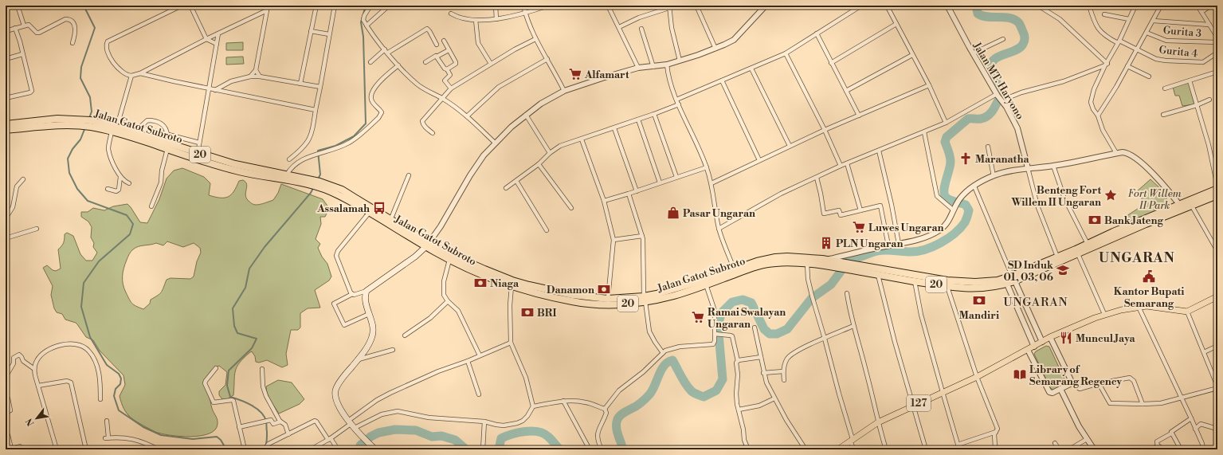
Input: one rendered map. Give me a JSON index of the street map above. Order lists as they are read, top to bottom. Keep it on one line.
{"streets":{"highway":["Jalan Gatot Subroto","20"],"main road":["127"],"street":["Gurita 3","Gurita 4","Jalan MT. Haryono"]},"crossings":[["Jalan Gatot Subroto","20"]],"districts":["UNGARAN","UNGARAN"],"parks":["Fort Willem II Park"],"places":{"supermarket":["Alfamart","Luwes Ungaran","Ramai Swalayan Ungaran"],"church":["Maranatha"],"place":["Benteng Fort Willem II Ungaran"],"bus stop":["Assalamah"],"shop":["Pasar Ungaran"],"bank":["Bank Jateng","Niaga","Danamon","Mandiri","BRI"],"building":["PLN Ungaran"],"school or university":["SD Induk 01, 03, 06"],"public building":["Kantor Bupati Semarang"],"restaurant":["Muncul Jaya"],"library":["Library of Semarang Regency"]},"north":"bottom left"}
